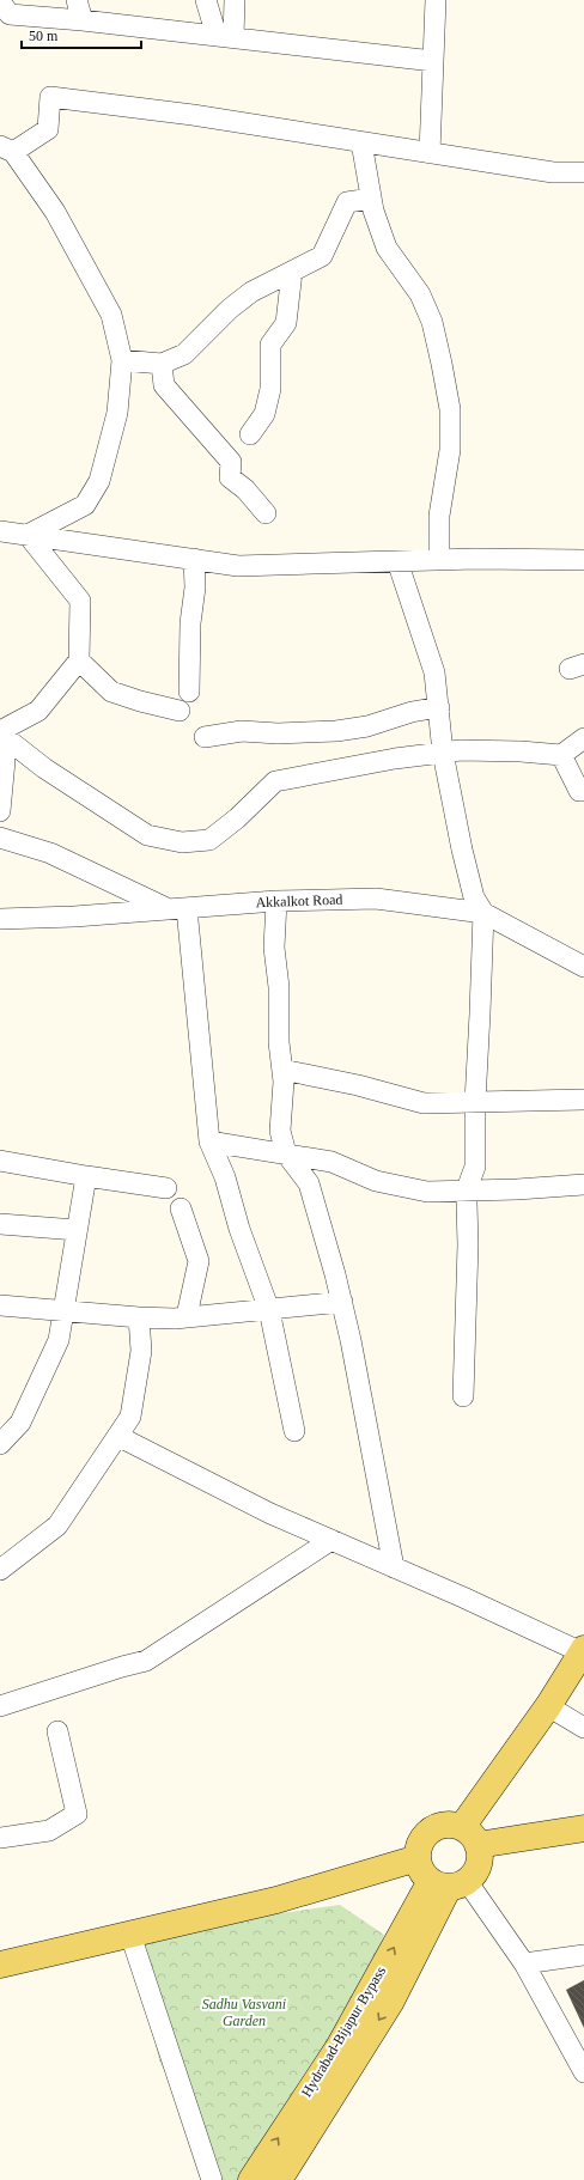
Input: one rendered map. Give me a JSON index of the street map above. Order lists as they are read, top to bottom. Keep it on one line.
{"streets":{"main road":["Hydrabad-Bijapur Bypass"],"street":["Akkalkot Road"]},"parks":["Sadhu Vasvani Garden"],"scale_bar":"50 m"}
